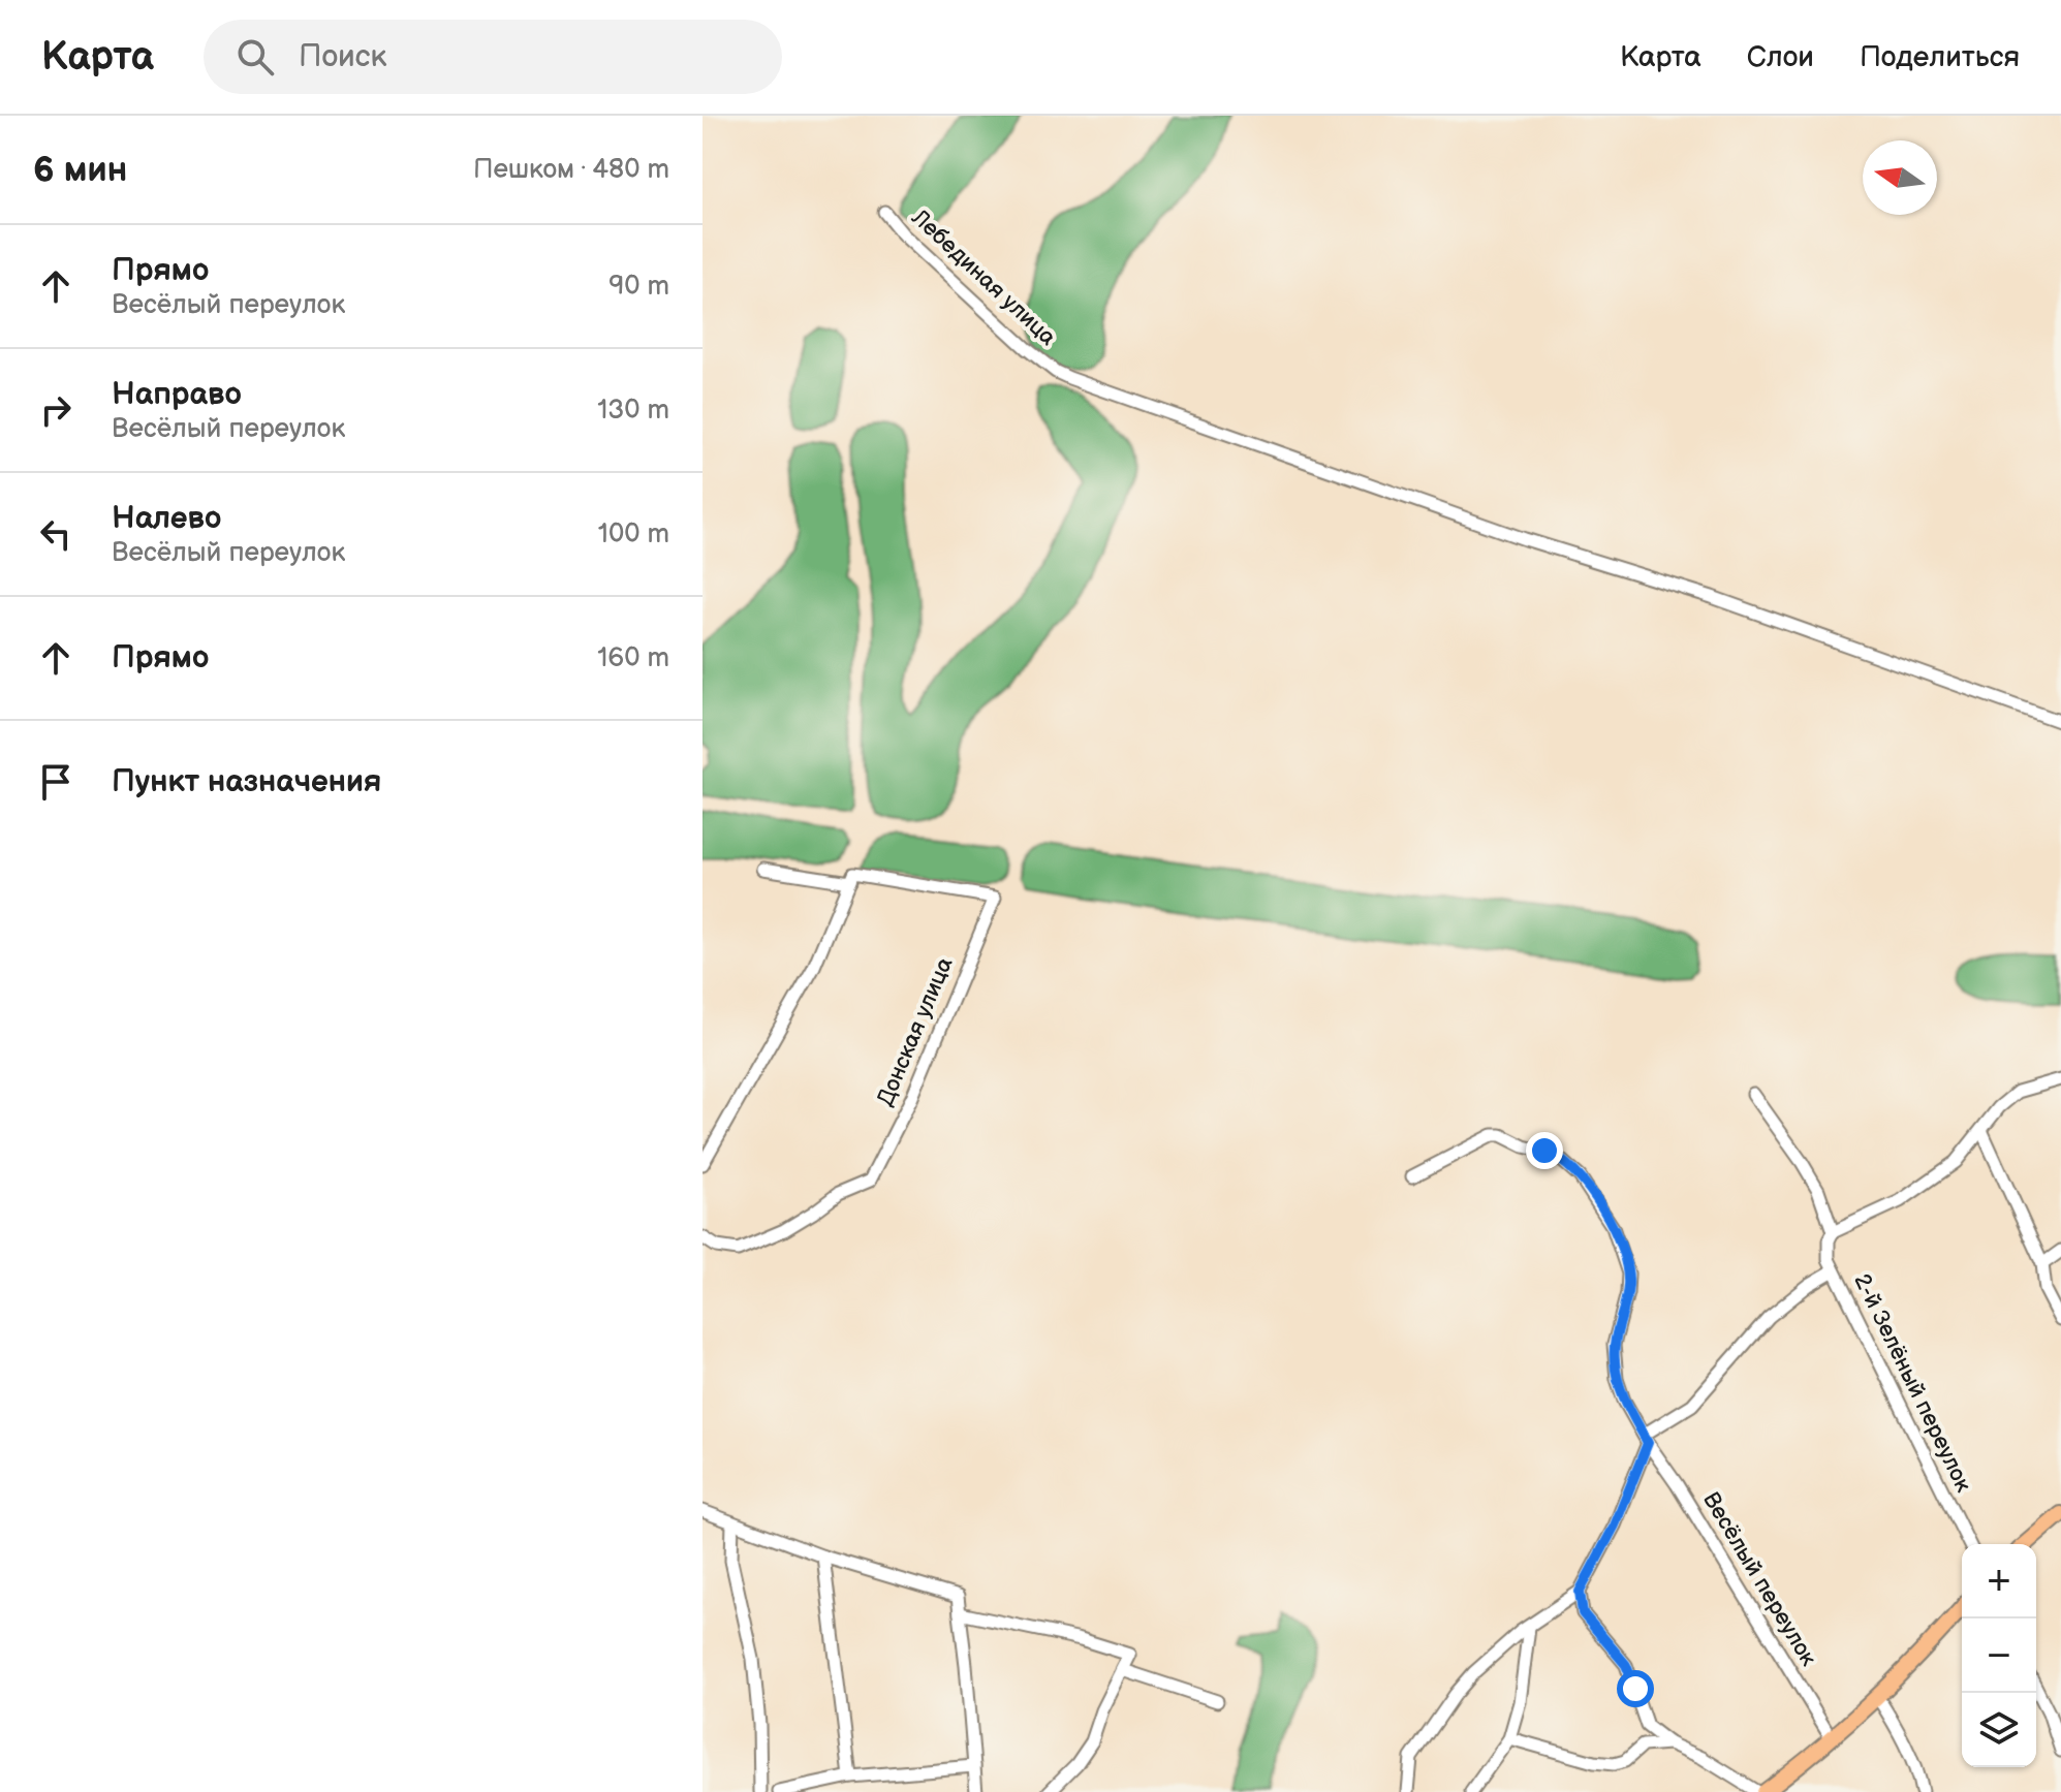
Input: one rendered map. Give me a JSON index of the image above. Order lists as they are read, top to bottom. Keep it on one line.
{"streets":{"street":["Лебединая улица","Донская улица","2-й Зелёный переулок","Весёлый переулок"]},"north":"left","page":{"header":"Карта","search":"Поиск","nav":["Карта","Слои","Поделиться"],"heading":["6 мин","Пешком · 480 m"],"list":[["Прямо","Весёлый переулок","90 m"],["Направо","Весёлый переулок","130 m"],["Налево","Весёлый переулок","100 m"],["Прямо","160 m"],"Пункт назначения"],"map_buttons":["+","−"]}}
